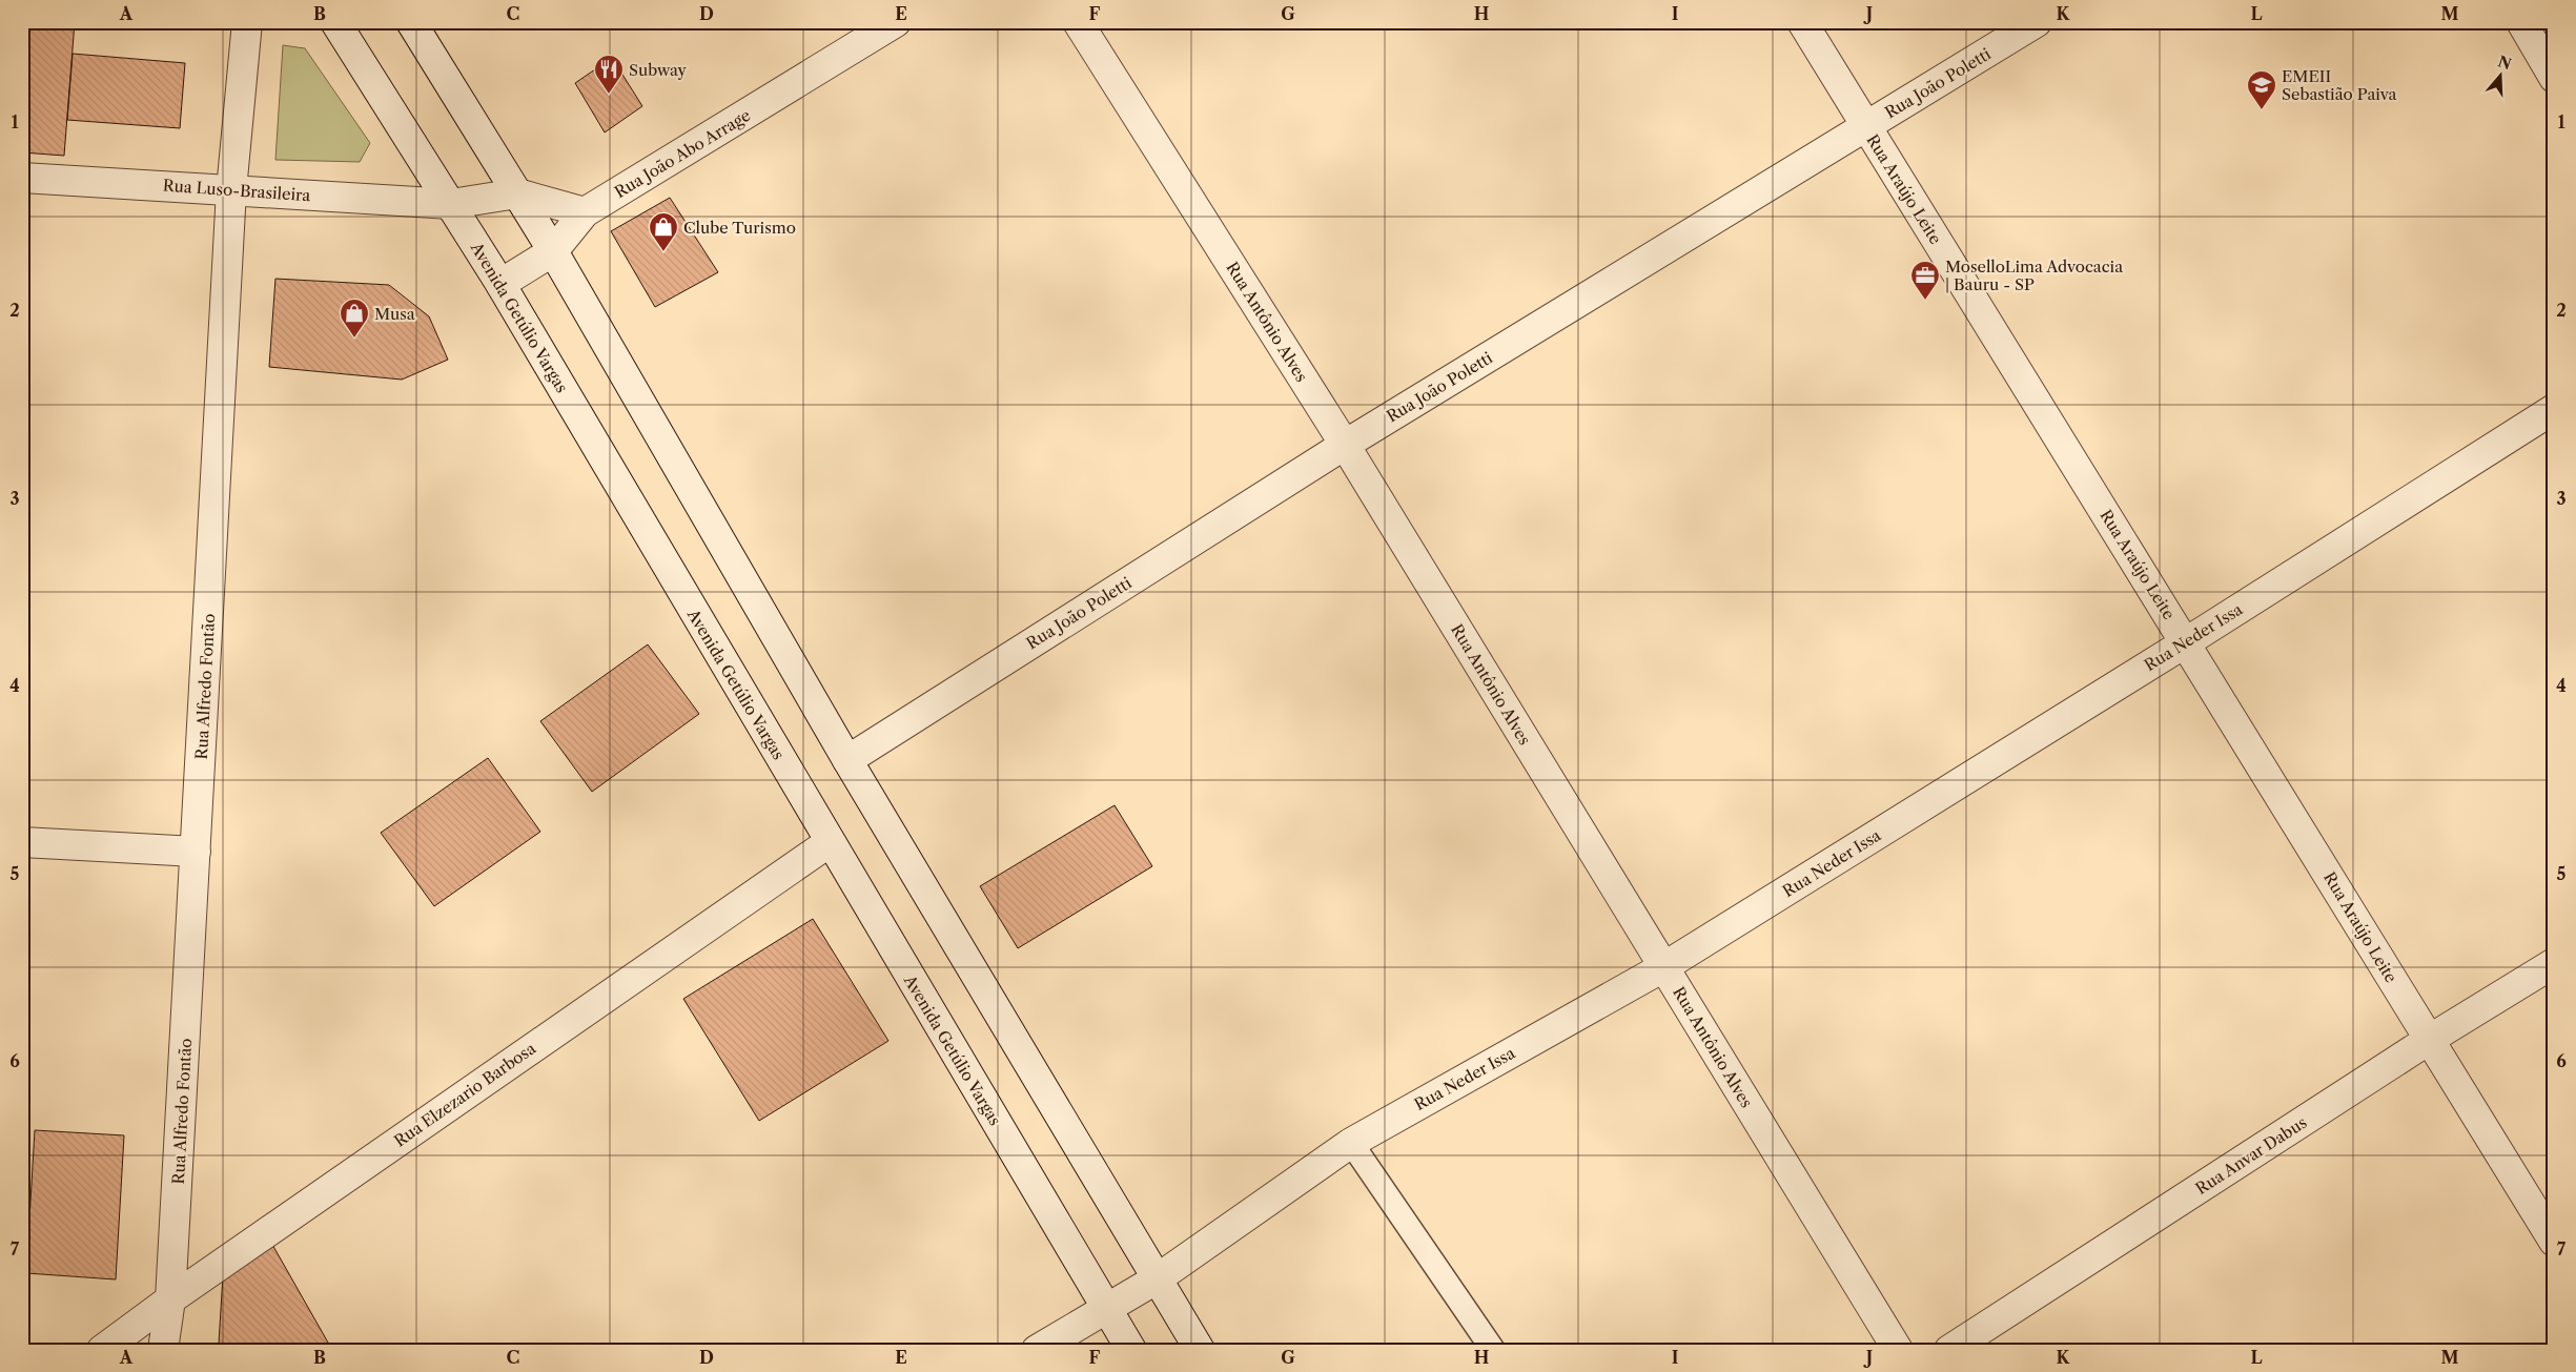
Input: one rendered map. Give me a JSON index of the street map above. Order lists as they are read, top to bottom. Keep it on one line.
{"streets":{"street":["Rua João Poletti","Rua João Abo Arrage","Rua Araújo Leite","Rua Luso-Brasileira","Avenida Getúlio Vargas","Rua Antônio Alves","Rua Neder Issa","Rua Alfredo Fontão","Rua Elzezario Barbosa","Rua Anvar Dabus"]},"crossings":[["Rua João Poletti","Rua Araújo Leite"],["Rua João Poletti","Rua Antônio Alves"],["Rua João Abo Arrage","Avenida Getúlio Vargas"],["Rua Araújo Leite","Rua Neder Issa"],["Rua Araújo Leite","Rua Anvar Dabus"],["Rua Luso-Brasileira","Avenida Getúlio Vargas"],["Rua Luso-Brasileira","Rua Alfredo Fontão"],["Avenida Getúlio Vargas","Rua Neder Issa"],["Avenida Getúlio Vargas","Rua Elzezario Barbosa"],["Rua Antônio Alves","Rua Neder Issa"],["Rua Alfredo Fontão","Rua Elzezario Barbosa"]],"places":{"restaurant":["Subway"],"school or university":["EMEII Sebastião Paiva"],"shop":["Clube Turismo","Musa"],"office":["MoselloLima Advocacia | Bauru - SP"]},"north":"top","grid":{"columns":["A","B","C","D","E","F","G","H","I","J","K","L","M"],"rows":["1","2","3","4","5","6","7"]}}
